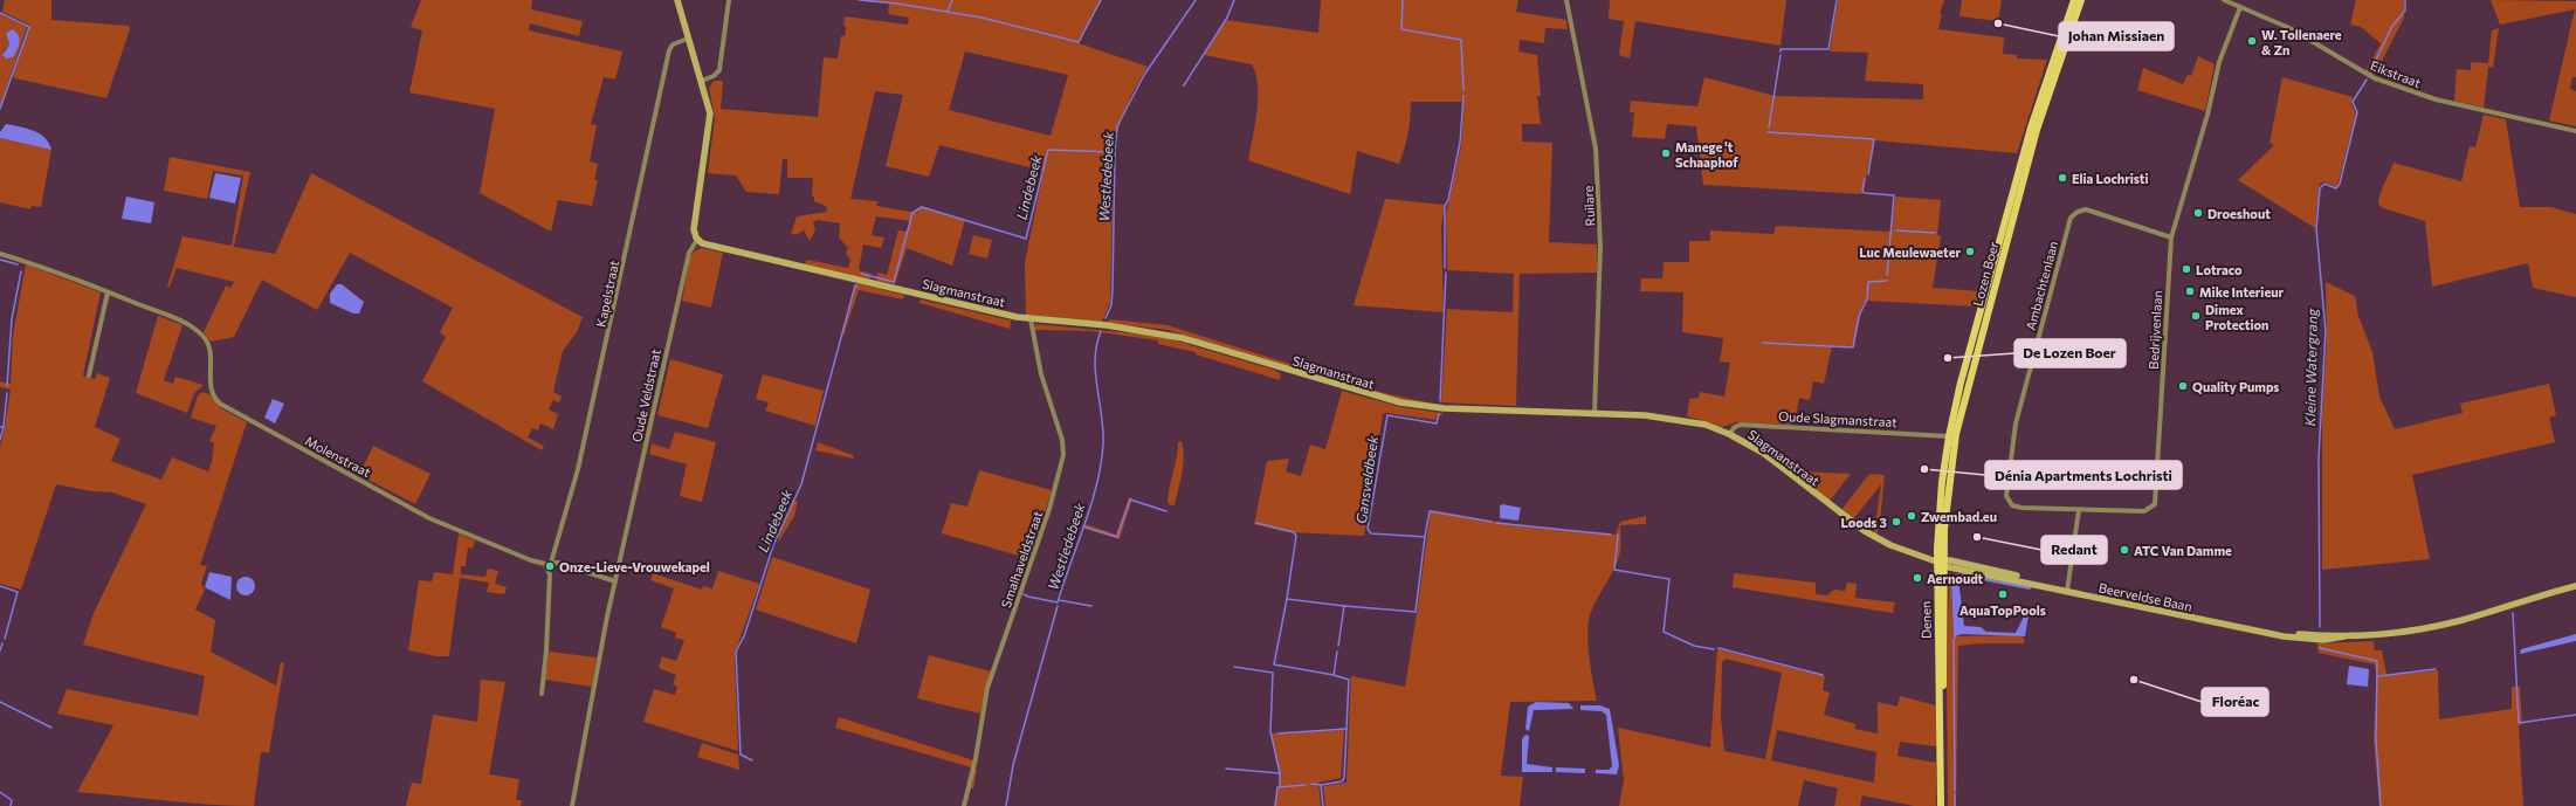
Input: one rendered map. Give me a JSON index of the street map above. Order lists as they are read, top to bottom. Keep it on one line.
{"streets":{"main road":["Lozen Boer","Slagmanstraat","Beerveldse Baan","Denen"],"street":["Eikstraat","Ruilare","Ambachtenlaan","Kapelstraat","Bedrijvenlaan","Oude Veldstraat","Oude Slagmanstraat","Molenstraat","Smalhaveldstraat"]},"crossings":[["Eikstraat","Bedrijvenlaan"],["Ruilare","Slagmanstraat"],["Lozen Boer","Slagmanstraat"],["Lozen Boer","Oude Slagmanstraat"],["Lozen Boer","Beerveldse Baan"],["Lozen Boer","Denen"],["Ambachtenlaan","Bedrijvenlaan"],["Slagmanstraat","Oude Veldstraat"],["Slagmanstraat","Oude Slagmanstraat"],["Slagmanstraat","Smalhaveldstraat"],["Slagmanstraat","Beerveldse Baan"],["Slagmanstraat","Denen"],["Kapelstraat","Molenstraat"],["Oude Veldstraat","Molenstraat"],["Oude Slagmanstraat","Denen"],["Beerveldse Baan","Denen"]],"water":["Westledebeek","Lindebeek","Kleine Watergrang","Gansveldbeek"],"places":["Johan Missiaen","W. Tollenaere & Zn","Manege 't Schaaphof","Elia Lochristi","Droeshout","Luc Meulewaeter","Lotraco","Mike Interieur","Dimex Protection","De Lozen Boer","Quality Pumps","Dénia Apartments Lochristi","Zwembad.eu","Loods 3","Redant","ATC Van Damme","Onze-Lieve-Vrouwekapel","Aernoudt","AquaTopPools","Floréac"]}
